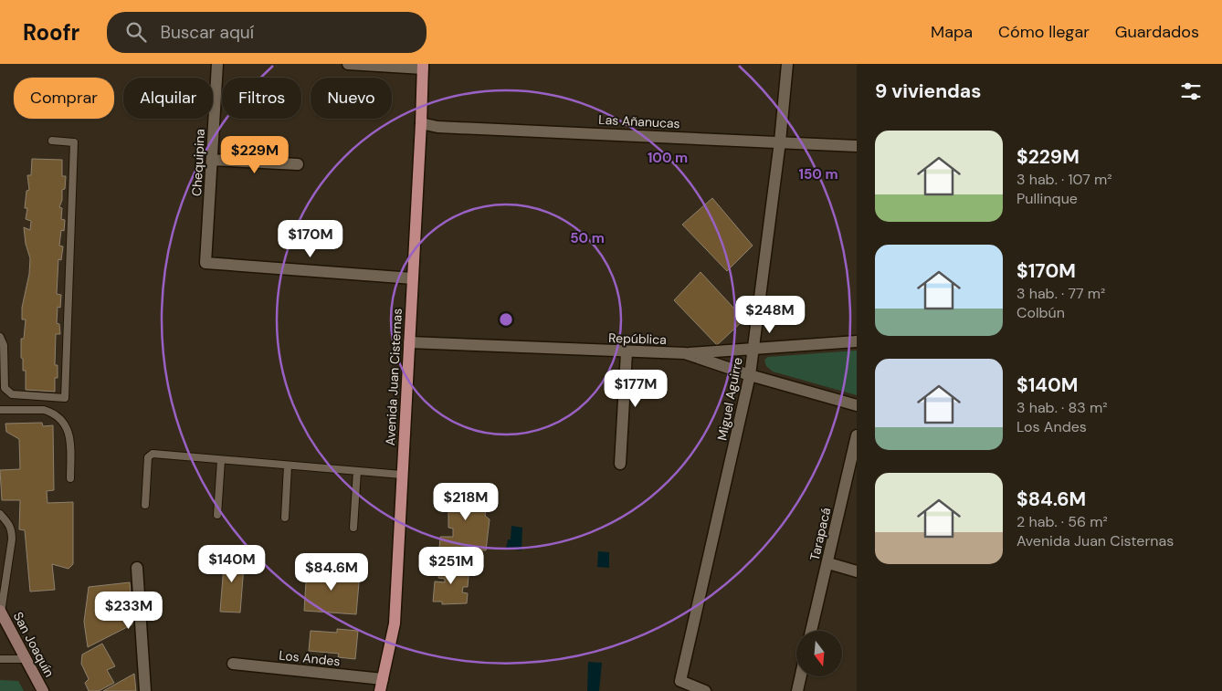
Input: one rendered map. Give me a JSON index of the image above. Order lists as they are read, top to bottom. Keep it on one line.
{"streets":{"main road":["Avenida Juan Cisternas","San Joaquín"],"street":["Las Añanucas","Chequipina","República","Miguel Aguirre","Tarapacá","Los Andes"]},"crossings":[["Las Añanucas","Avenida Juan Cisternas"],["Las Añanucas","Miguel Aguirre"],["Chequipina","Avenida Juan Cisternas"],["República","Avenida Juan Cisternas"],["República","Miguel Aguirre"],["Avenida Juan Cisternas","Los Andes"]],"north":"bottom","page":{"header":"Roofr","search":"Buscar aquí","nav":["Mapa","Cómo llegar","Guardados"],"heading":"9 viviendas","chip":["Comprar","Alquilar","Filtros","Nuevo"],"list":[{"name":"$229M","note":"3 hab. · 107 m² · Pullinque"},{"name":"$170M","note":"3 hab. · 77 m² · Colbún"},{"name":"$140M","note":"3 hab. · 83 m² · Los Andes"},{"name":"$84.6M","note":"2 hab. · 56 m² · Avenida Juan Cisternas"}],"price":["$229M","$170M","$248M","$177M","$218M","$140M","$251M","$84.6M","$233M"]},"rings":["100 m","150 m","50 m"]}
